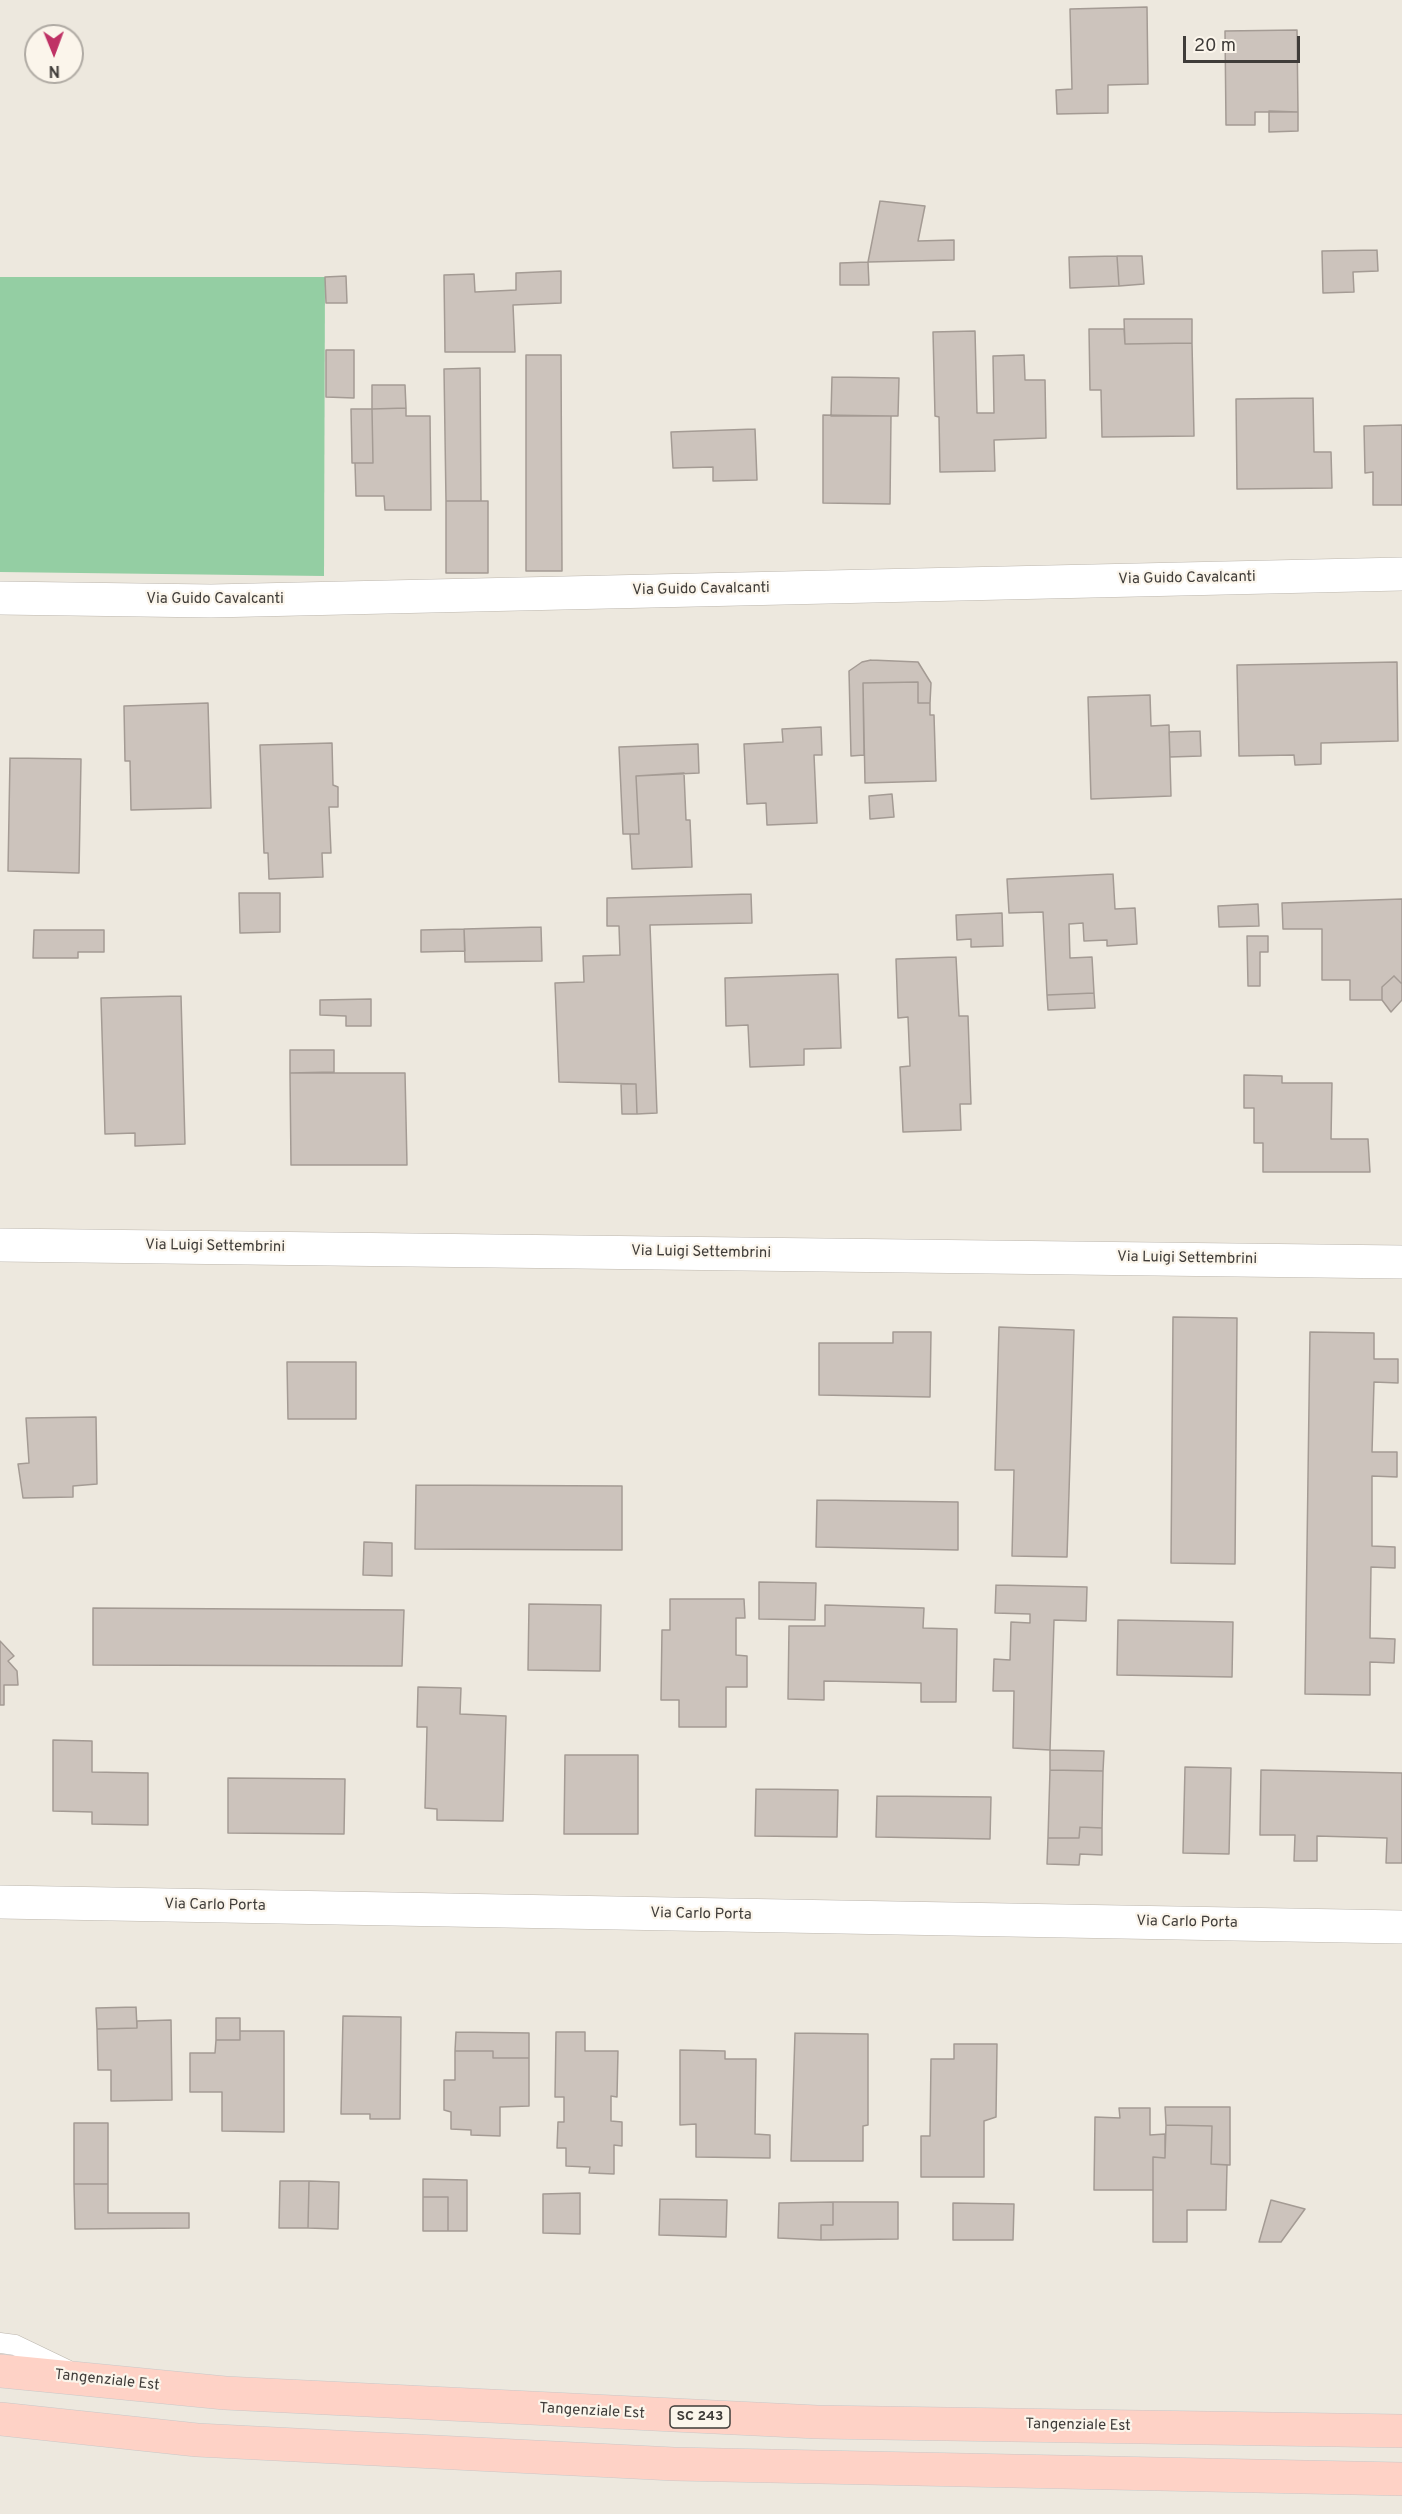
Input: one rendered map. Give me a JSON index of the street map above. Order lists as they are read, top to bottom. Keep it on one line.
{"streets":{"highway":["Tangenziale Est","SC 243"],"street":["Via Guido Cavalcanti","Via Luigi Settembrini","Via Carlo Porta"]},"scale_bar":"20 m","north":"bottom"}
